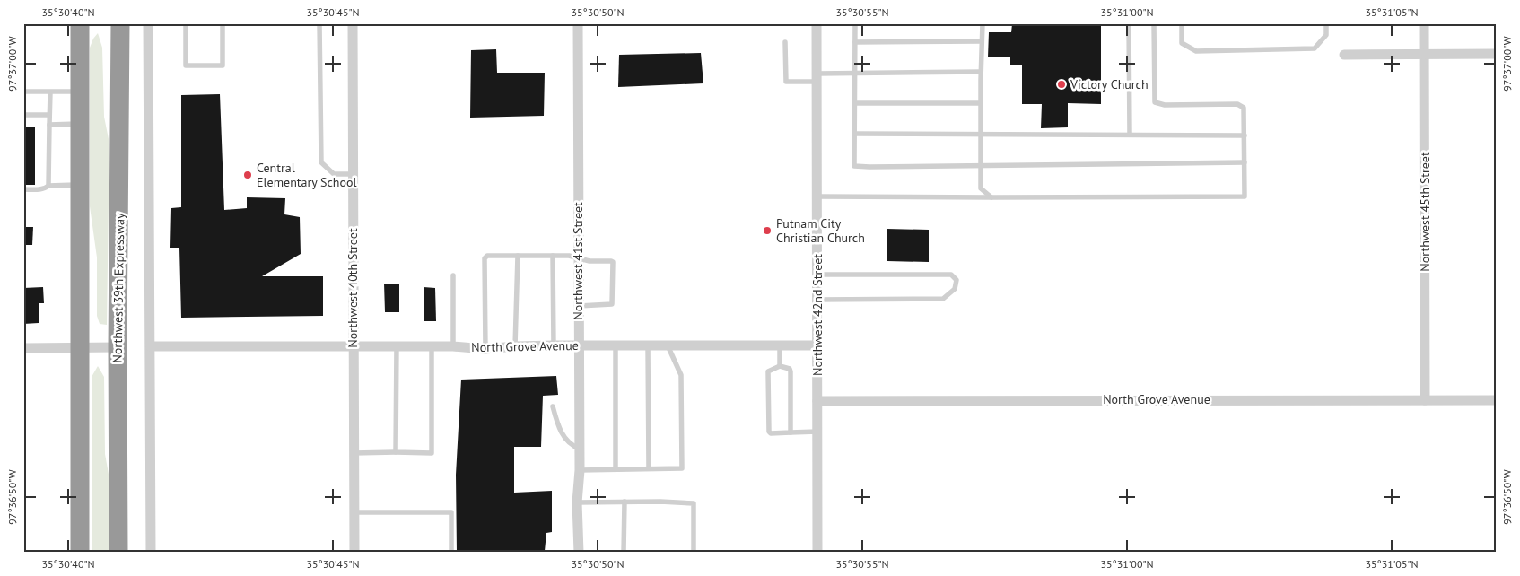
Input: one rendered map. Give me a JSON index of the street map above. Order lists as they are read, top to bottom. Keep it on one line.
{"streets":{"highway":["Northwest 39th Expressway"],"street":["Northwest 45th Street","Northwest 41st Street","Northwest 40th Street","Northwest 42nd Street","North Grove Avenue"]},"crossings":[["Northwest 45th Street","North Grove Avenue"],["Northwest 41st Street","North Grove Avenue"],["Northwest 40th Street","North Grove Avenue"],["Northwest 42nd Street","North Grove Avenue"]],"places":["Victory Church","Central Elementary School","Putnam City Christian Church"],"coordinates":["35°30'40\"N","35°30'45\"N","35°30'50\"N","35°30'55\"N","35°31'00\"N","35°31'05\"N","97°37'00\"W","97°36'50\"W"]}
